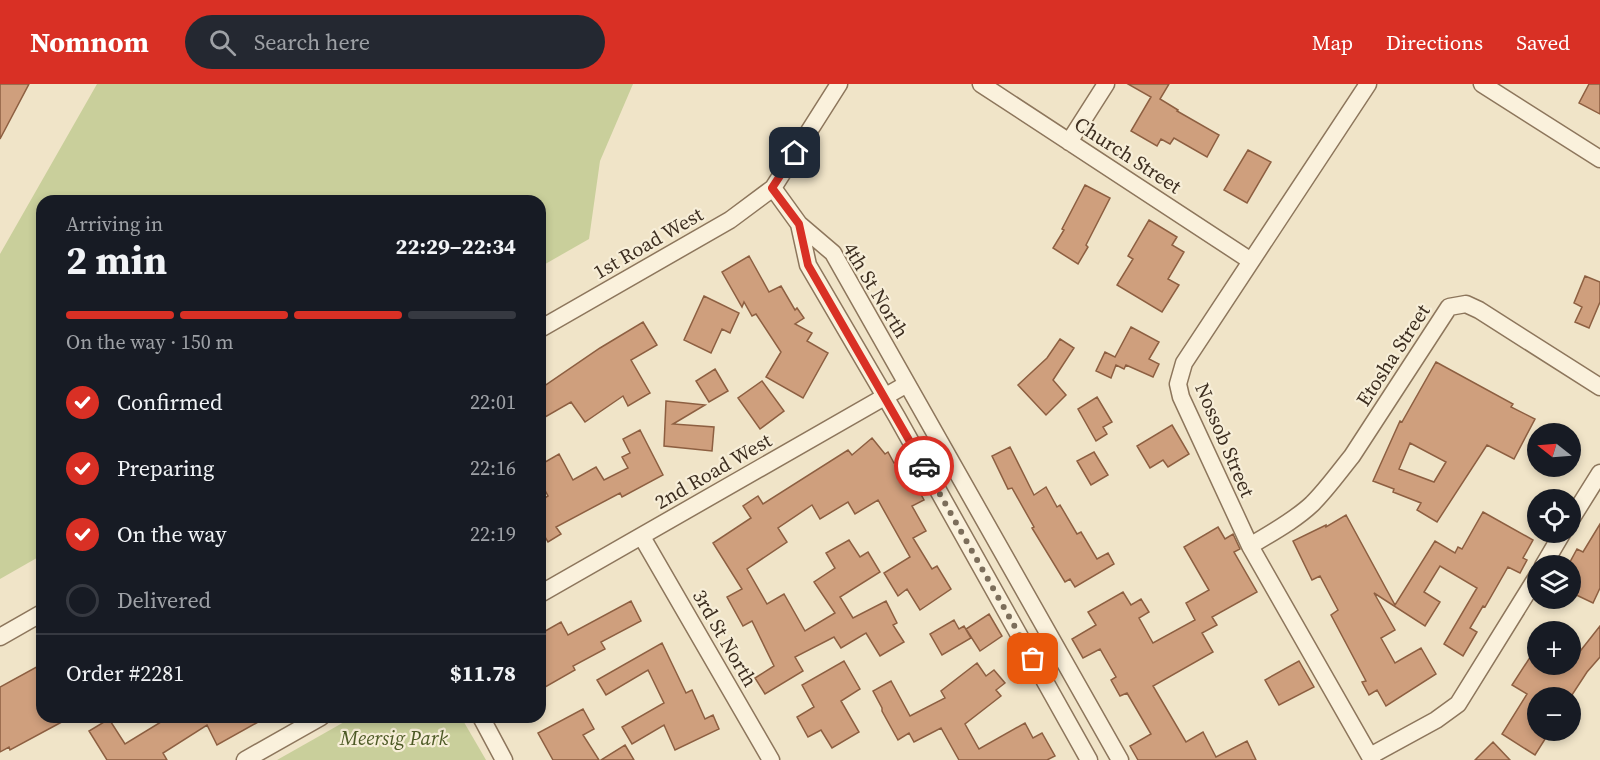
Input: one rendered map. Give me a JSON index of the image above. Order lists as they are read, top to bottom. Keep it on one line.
{"streets":{"street":["Church Street","1st Road West","4th St North","Etosha Street","Nossob Street","2nd Road West","3rd St North"]},"crossings":[["Church Street","Nossob Street"],["4th St North","2nd Road West"],["Etosha Street","Nossob Street"],["2nd Road West","3rd St North"]],"parks":["Meersig Park"],"north":"left","page":{"header":"Nomnom","search":"Search here","nav":["Map","Directions","Saved"],"heading":["2 min","Arriving in","22:29–22:34"],"panel":["Order #2281","$11.78"],"bar":"On the way · 150 m","list":[["Confirmed","22:01"],["Preparing","22:16"],["On the way","22:19"],"Delivered"],"map_buttons":["+","−"]}}
